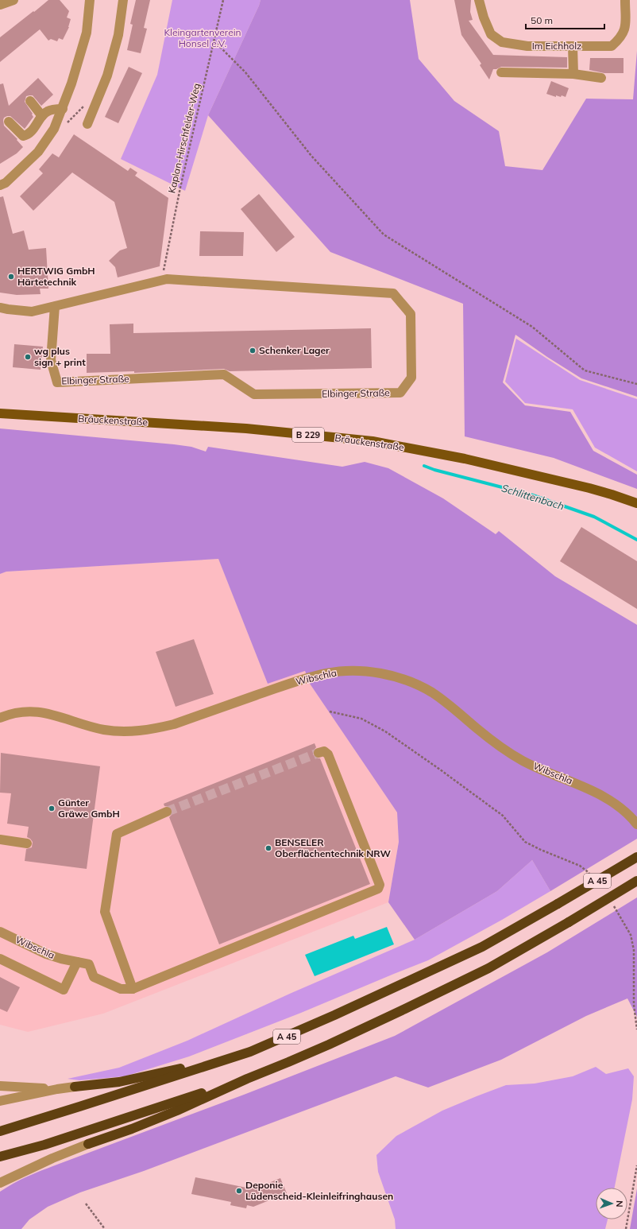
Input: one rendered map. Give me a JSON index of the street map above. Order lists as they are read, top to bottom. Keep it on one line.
{"streets":{"highway":["A 45"],"main road":["Bräuckenstraße","B 229"],"street":["Im Eichholz","Elbinger Straße","Wibschla"],"path":["Kaplan-Hirschfelder-Weg"]},"crossings":[["Kaplan-Hirschfelder-Weg","Elbinger Straße"]],"water":["Schlittenbach"],"parks":["Kleingartenverein Honsel e.V."],"places":["HERTWIG GmbH Härtetechnik","Schenker Lager","wg plus sign + print","Günter Gräwe GmbH","BENSELER Oberflächentechnik NRW","Deponie Lüdenscheid-Kleinleifringhausen"],"scale_bar":"50 m","north":"right"}
